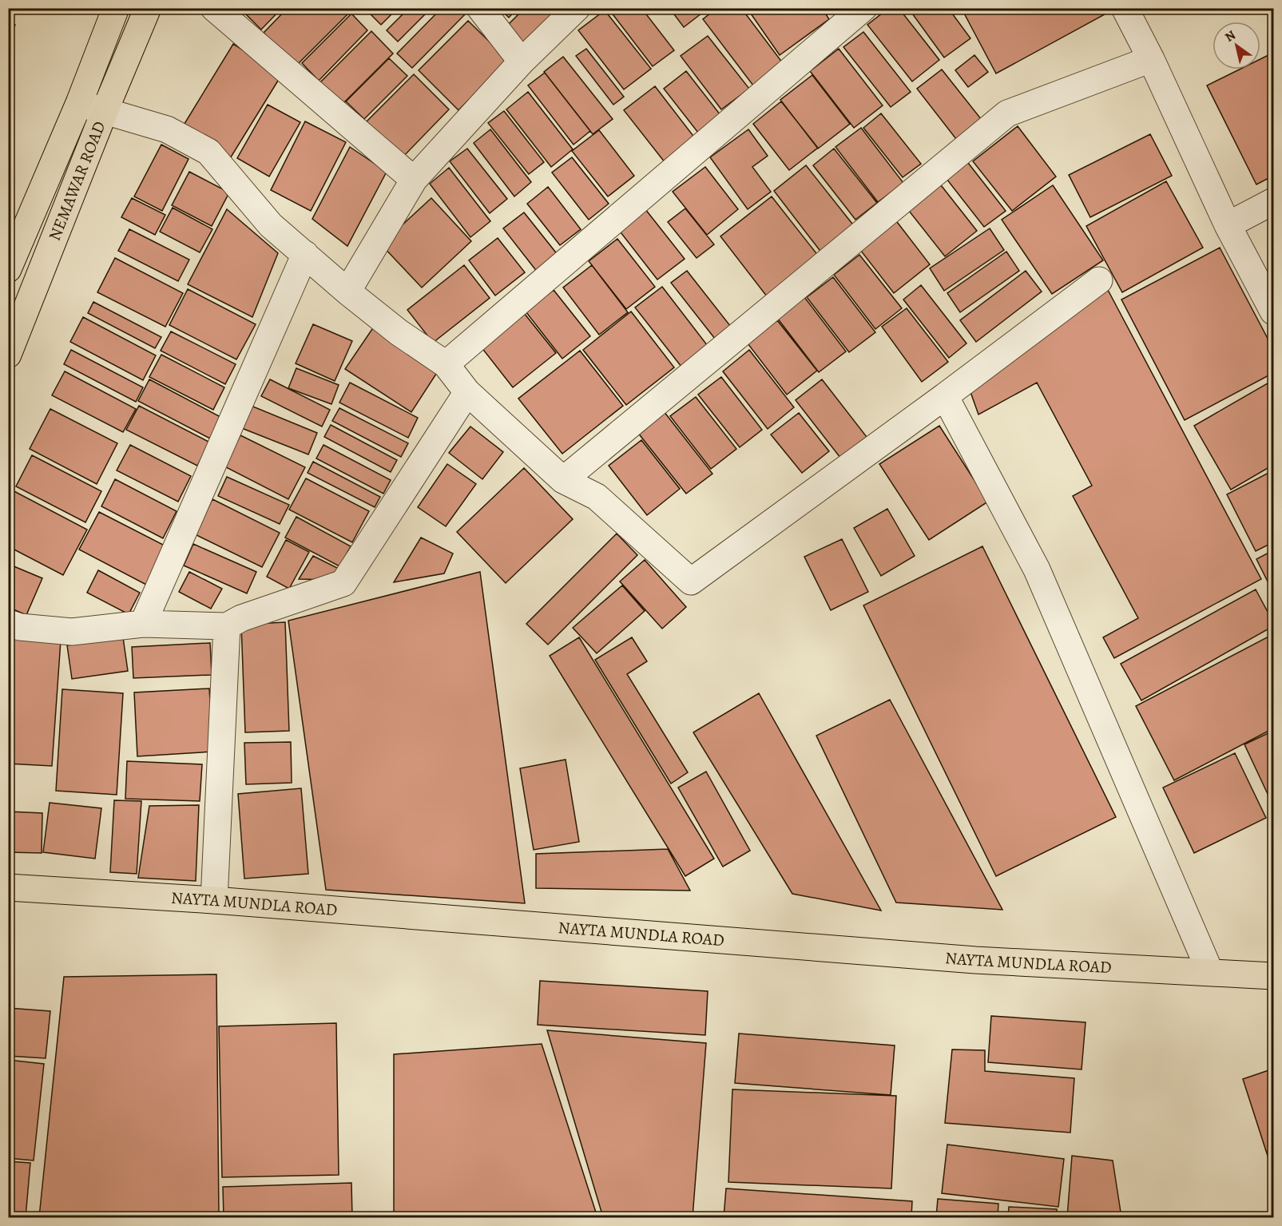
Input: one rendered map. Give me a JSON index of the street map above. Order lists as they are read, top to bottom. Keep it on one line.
{"streets":{"main road":["NEMAWAR ROAD","NAYTA MUNDLA ROAD"]},"north":"top left"}
